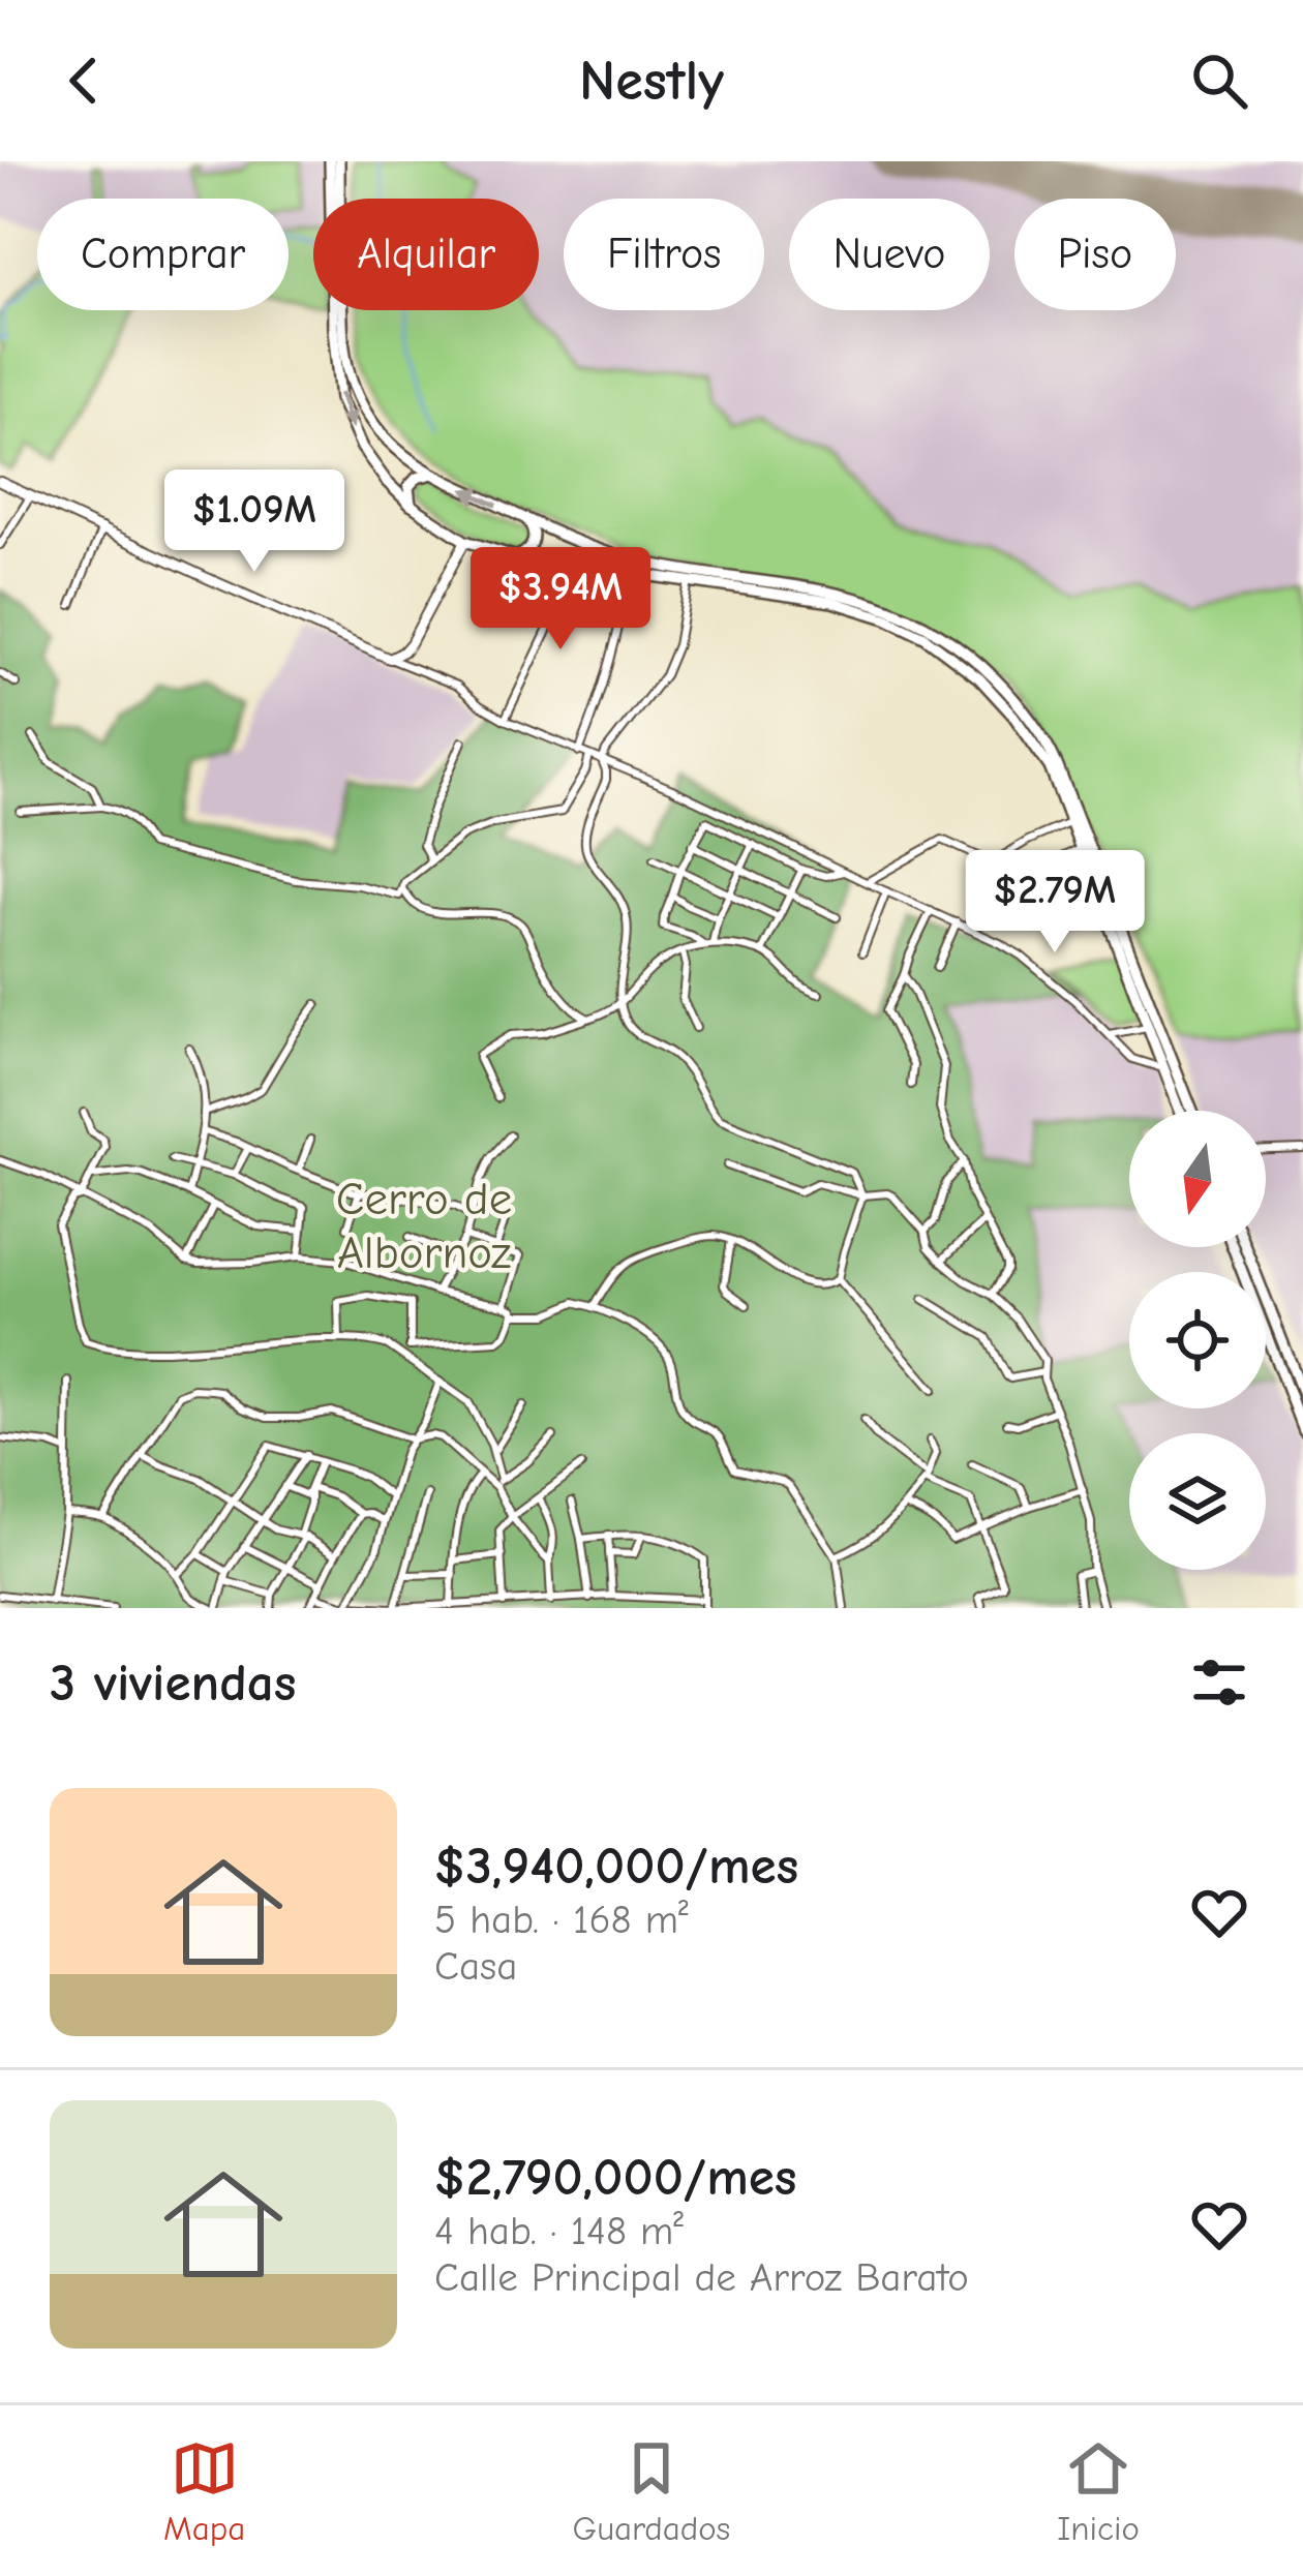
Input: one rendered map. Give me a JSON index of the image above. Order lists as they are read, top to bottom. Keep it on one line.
{"parks":["Cerro de Albornoz"],"north":"bottom","page":{"header":"Nestly","chip":["Comprar","Alquilar","Filtros","Nuevo","Piso"],"price":["$1.09M","$3.94M","$2.79M"],"heading":"3 viviendas","list":[{"name":"$3,940,000/mes","note":"5 hab. · 168 m² · Casa"},{"name":"$2,790,000/mes","note":"4 hab. · 148 m² · Calle Principal de Arroz Barato"}],"tabs":["Mapa","Guardados","Inicio"]}}
